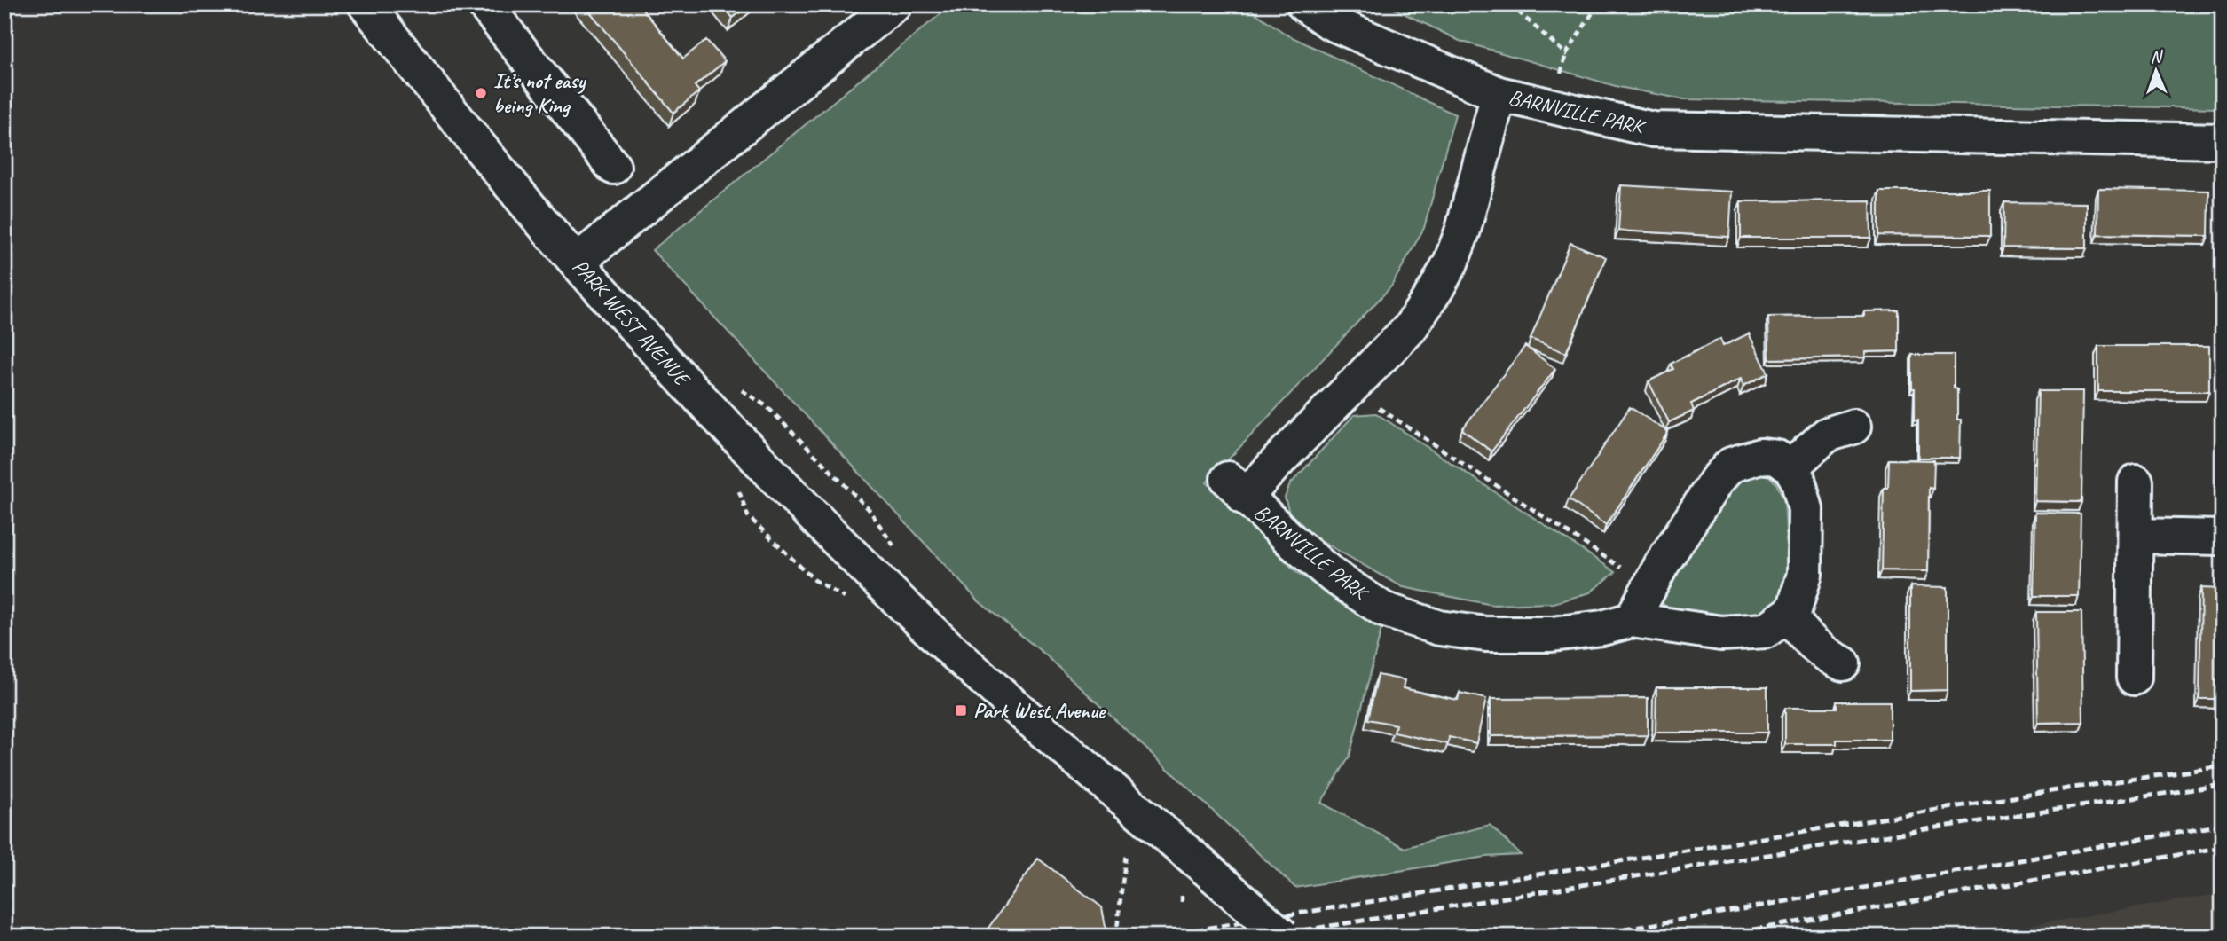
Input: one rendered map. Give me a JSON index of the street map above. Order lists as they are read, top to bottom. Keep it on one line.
{"streets":{"street":["BARNVILLE PARK","PARK WEST AVENUE"]},"places":{"other":["It’s not easy being King"],"transit":["Park West Avenue"]},"north":"top"}
